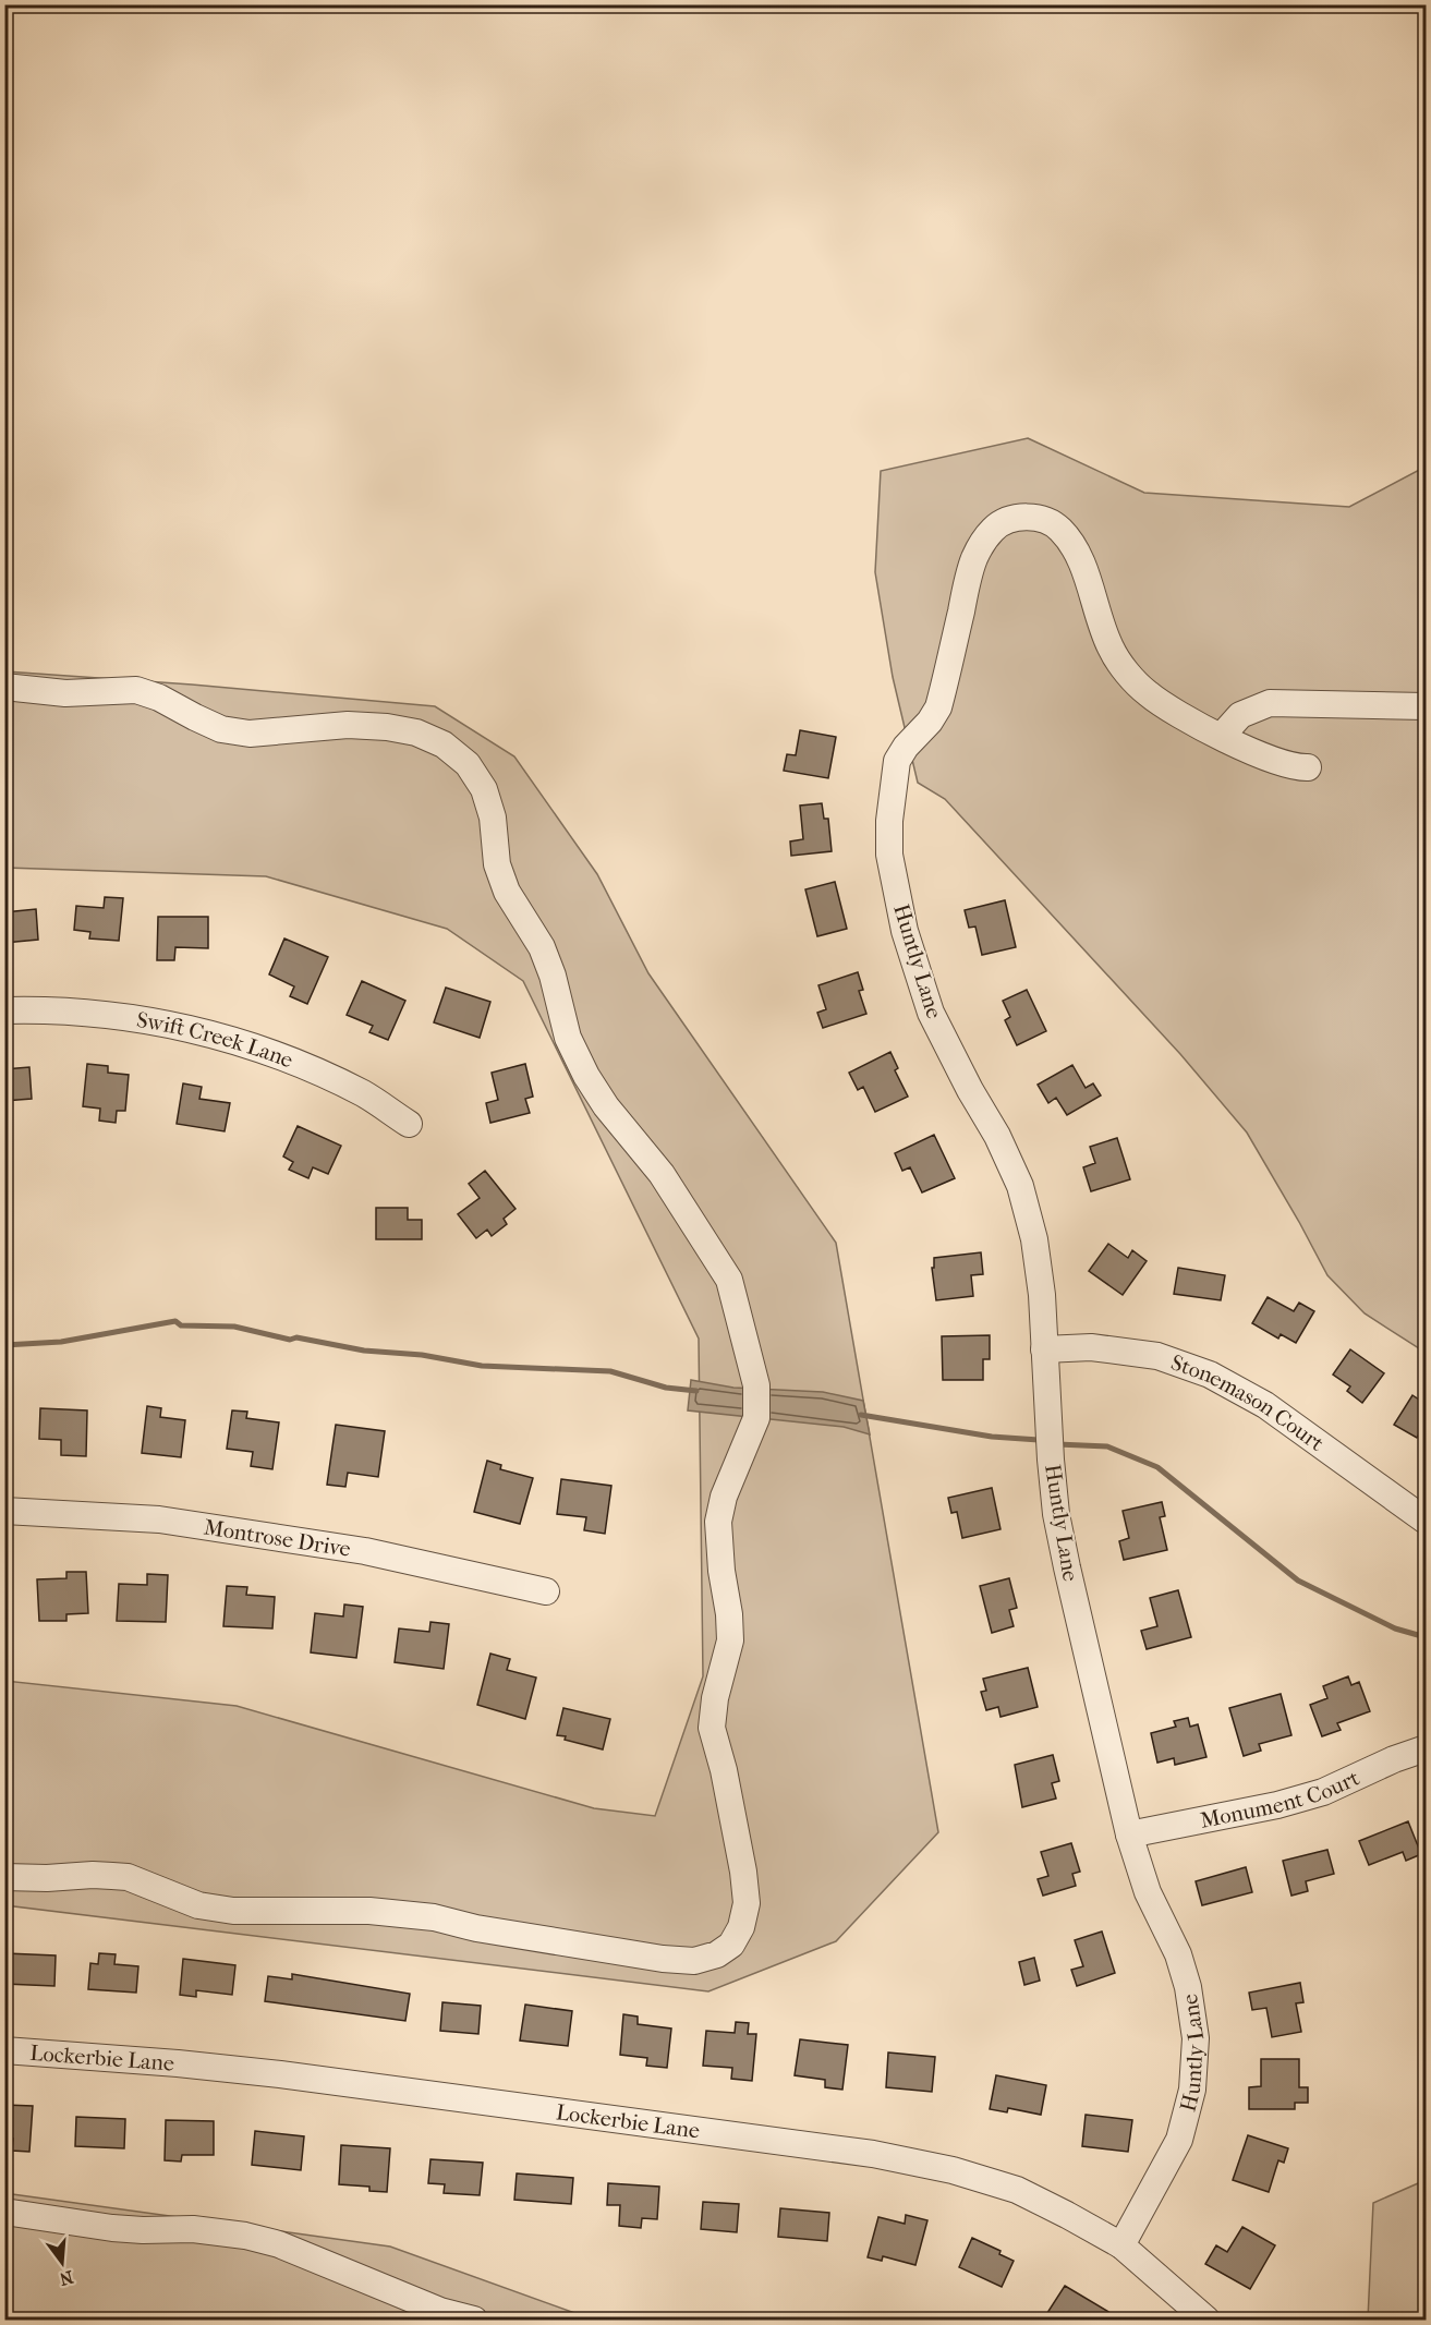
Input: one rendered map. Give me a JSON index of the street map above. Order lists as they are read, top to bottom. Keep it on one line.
{"streets":{"street":["Huntly Lane","Swift Creek Lane","Stonemason Court","Montrose Drive","Monument Court","Lockerbie Lane"]},"crossings":[["Huntly Lane","Stonemason Court"],["Huntly Lane","Monument Court"],["Huntly Lane","Lockerbie Lane"]],"north":"bottom"}
